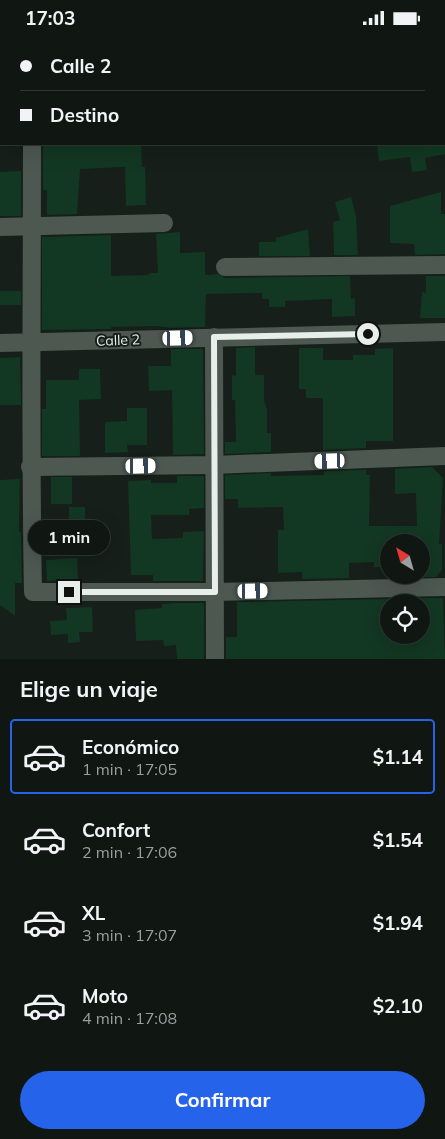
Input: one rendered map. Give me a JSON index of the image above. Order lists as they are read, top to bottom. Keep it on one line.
{"streets":{"street":["Calle 2"]},"north":"top left","page":{"status":"17:03","banner":["Calle 2","Destino"],"bubble":"1 min","heading":"Elige un viaje","list":[{"name":"Económico","note":"1 min · 17:05","value":"$1.14"},{"name":"Confort","note":"2 min · 17:06","value":"$1.54"},{"name":"XL","note":"3 min · 17:07","value":"$1.94"},{"name":"Moto","note":"4 min · 17:08","value":"$2.10"}],"buttons":"Confirmar"}}
